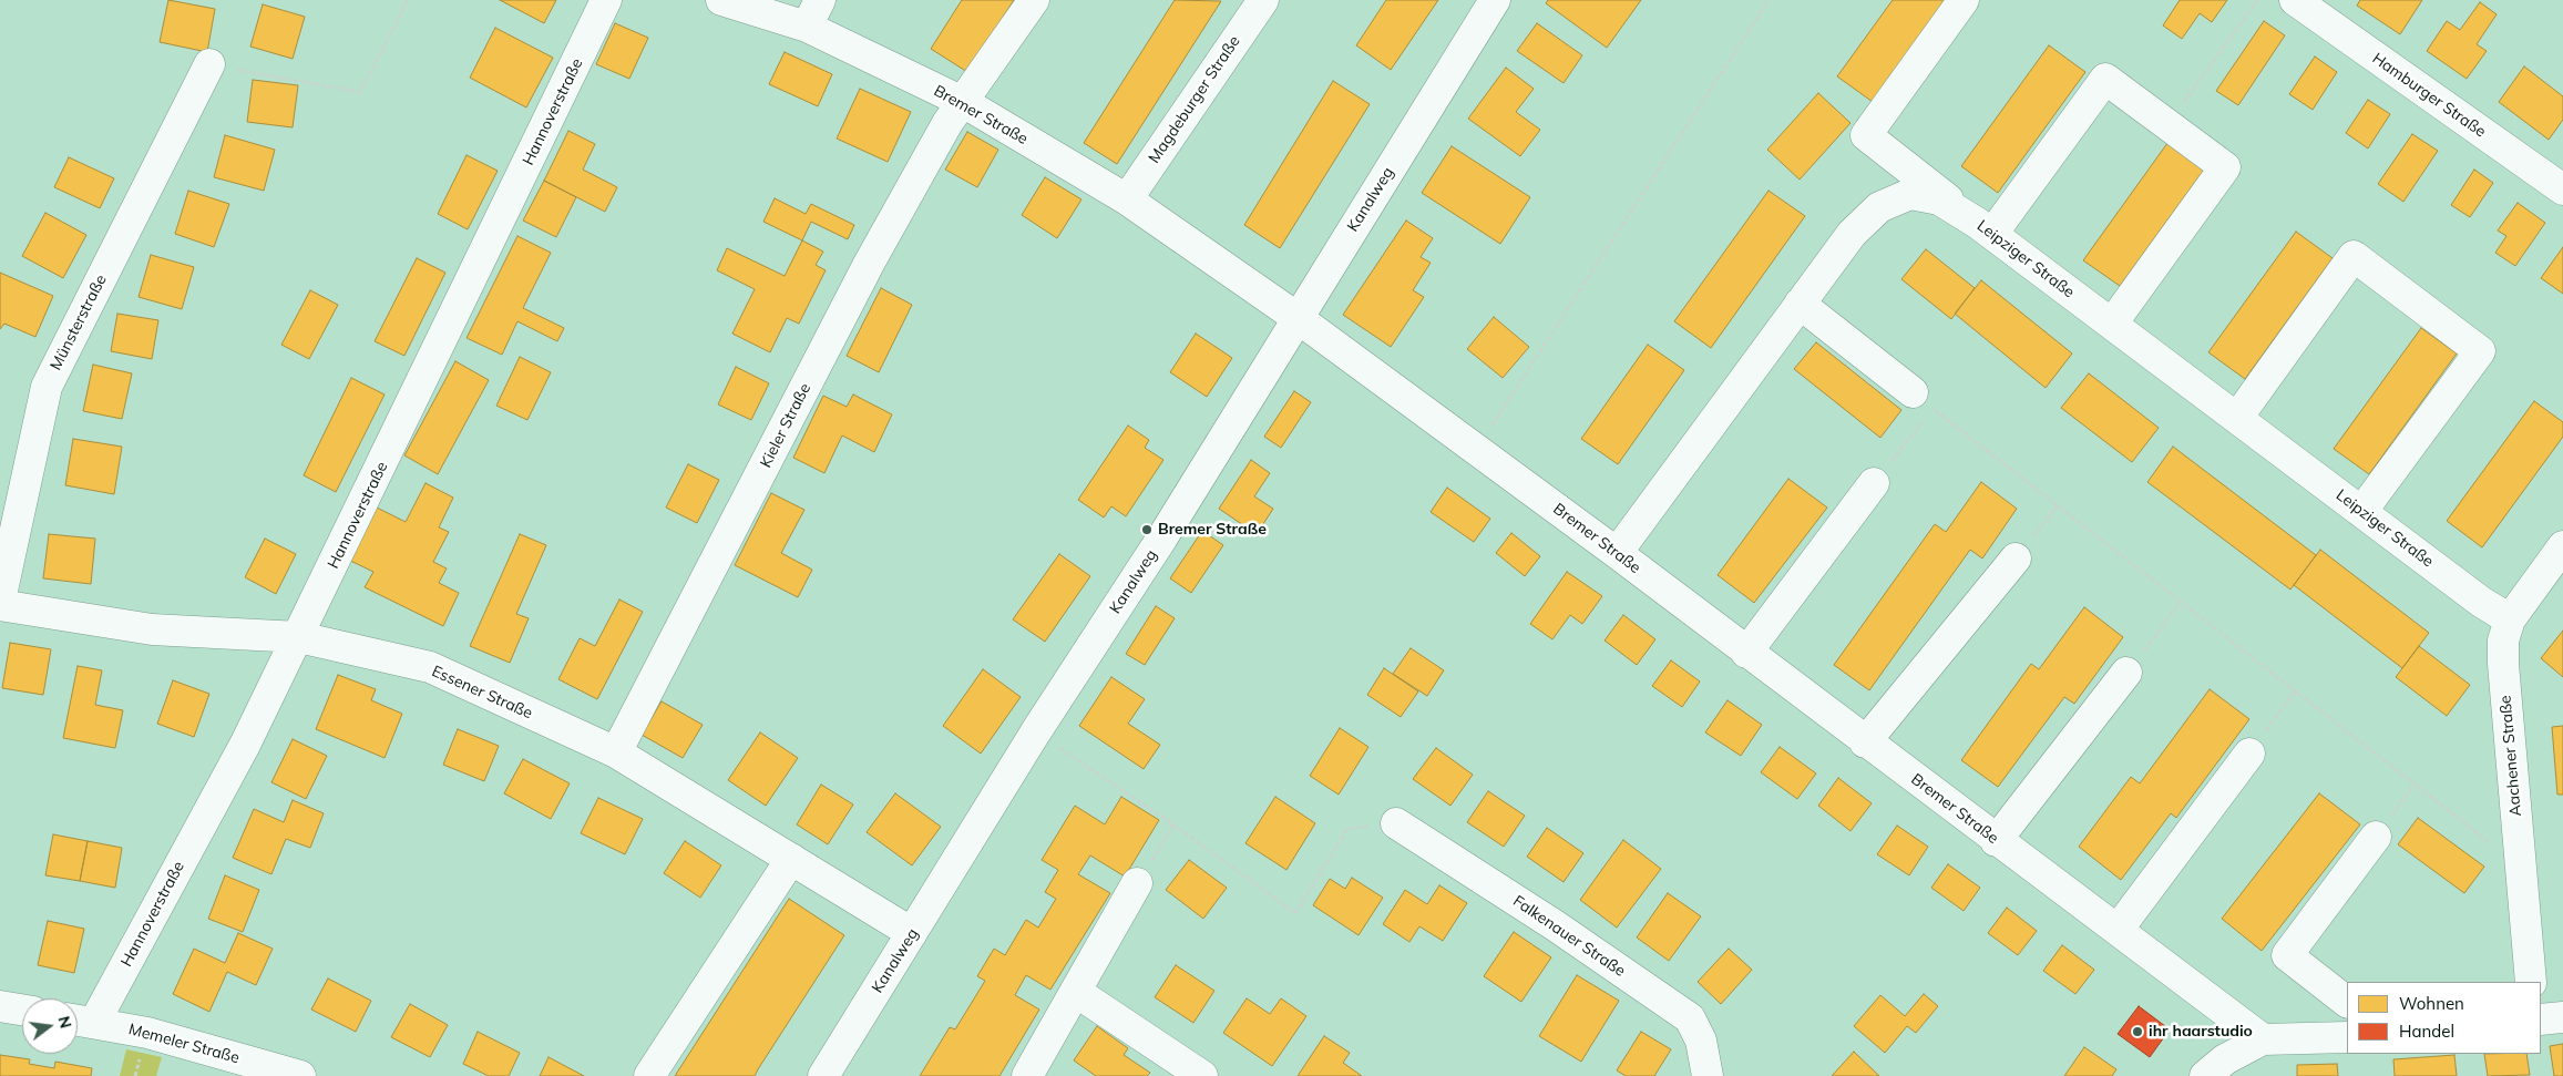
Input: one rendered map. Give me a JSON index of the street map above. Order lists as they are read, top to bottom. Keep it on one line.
{"streets":{"street":["Hamburger Straße","Magdeburger Straße","Hannoverstraße","Bremer Straße","Kanalweg","Leipziger Straße","Münsterstraße","Kieler Straße","Essener Straße","Aachener Straße","Falkenauer Straße","Memeler Straße"]},"crossings":[["Magdeburger Straße","Bremer Straße"],["Hannoverstraße","Essener Straße"],["Hannoverstraße","Memeler Straße"],["Bremer Straße","Kanalweg"],["Bremer Straße","Leipziger Straße"],["Bremer Straße","Kieler Straße"],["Kanalweg","Essener Straße"],["Leipziger Straße","Aachener Straße"],["Kieler Straße","Essener Straße"]],"places":["Bremer Straße","ihr haarstudio"],"legend":["Wohnen","Handel"],"north":"right"}
